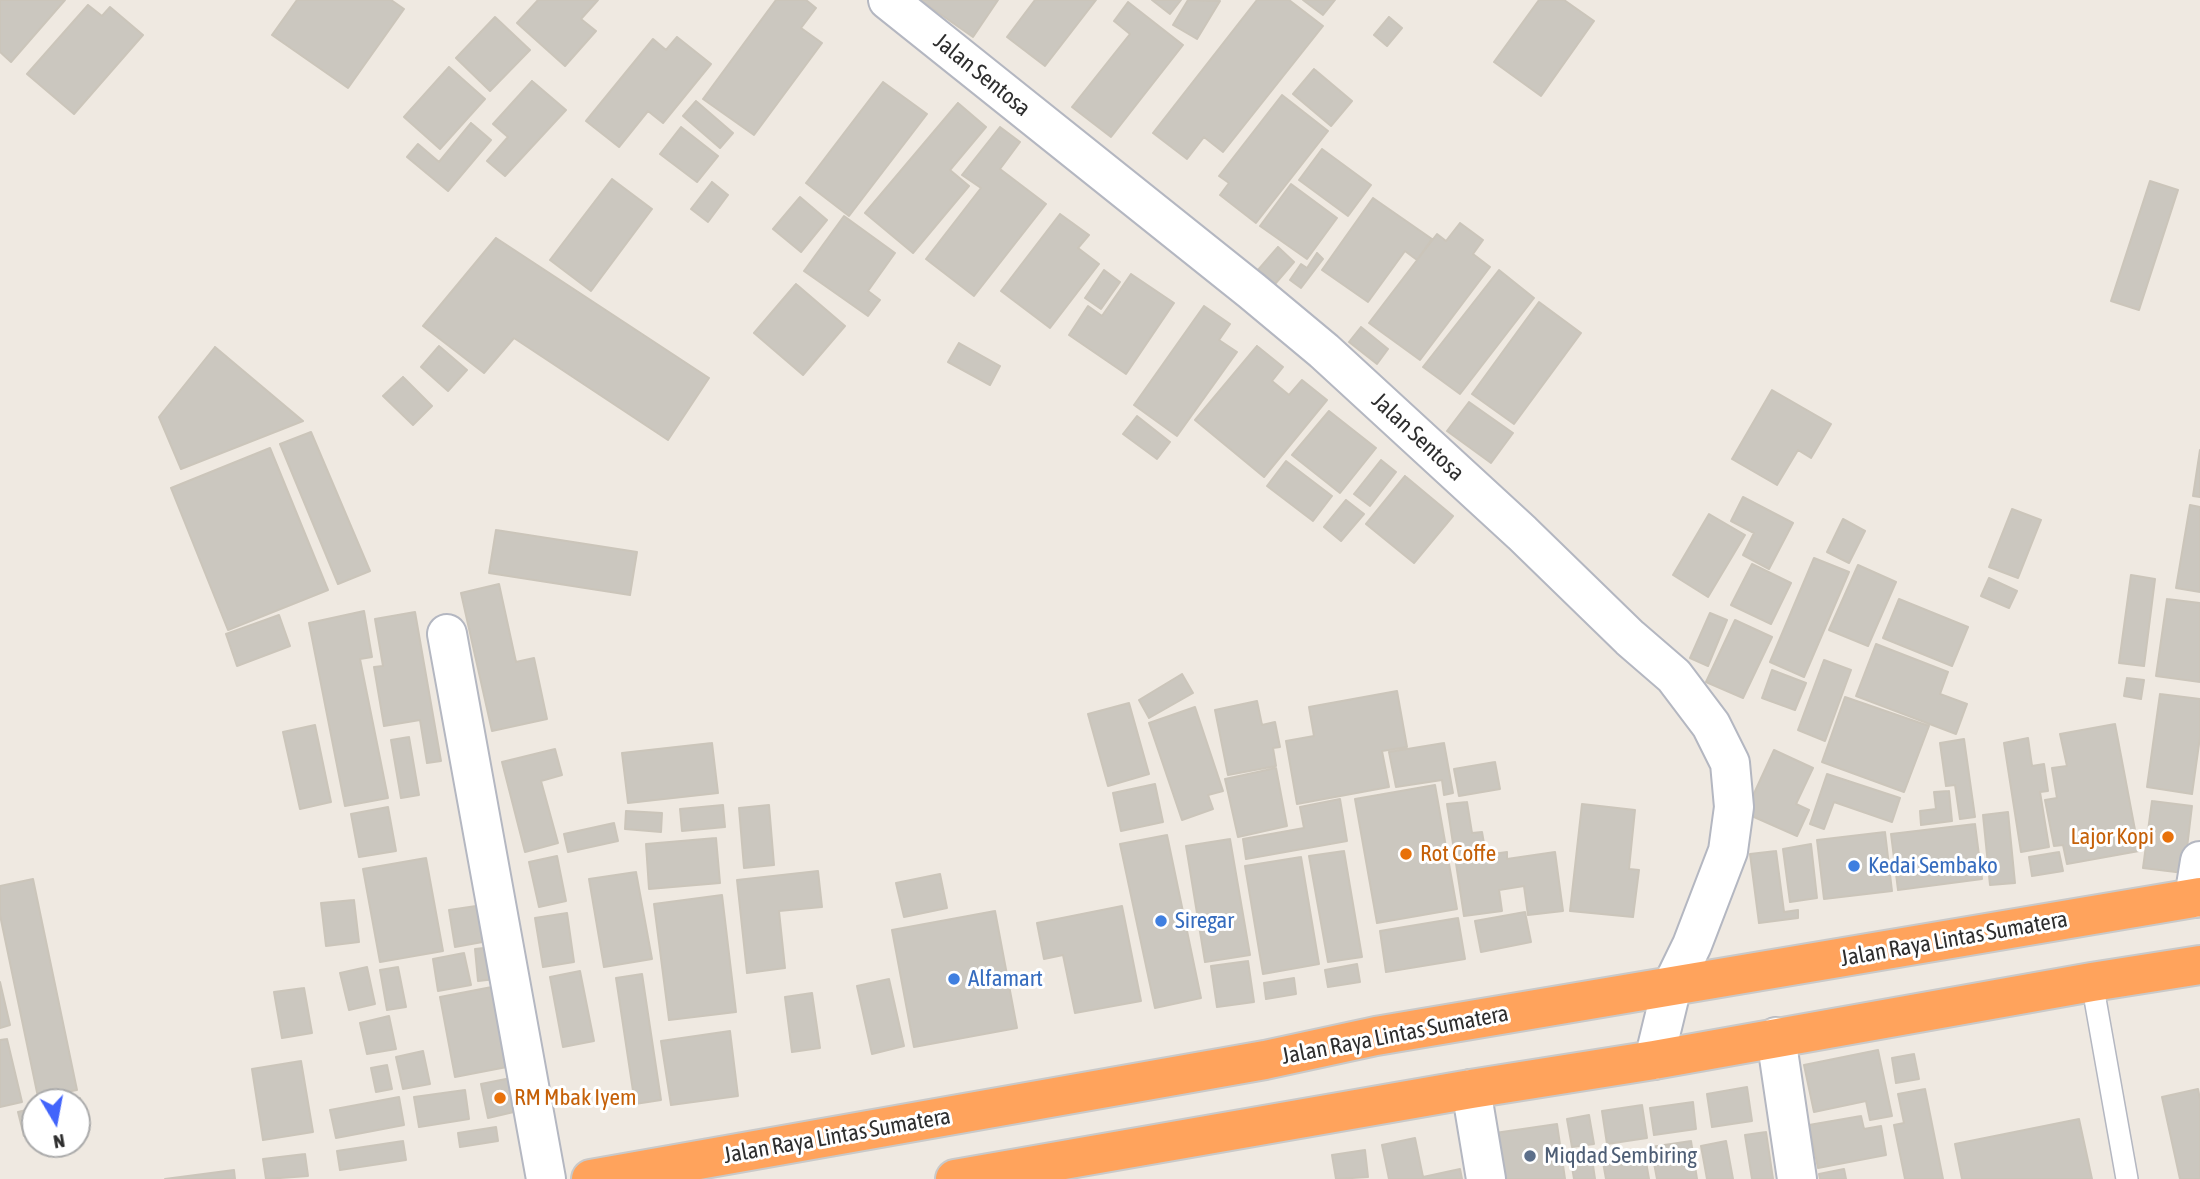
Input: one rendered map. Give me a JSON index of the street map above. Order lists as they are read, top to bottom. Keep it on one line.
{"streets":{"highway":["Jalan Raya Lintas Sumatera"],"street":["Jalan Sentosa"]},"crossings":[["Jalan Sentosa","Jalan Raya Lintas Sumatera"]],"places":["Lajor Kopi","Rot Coffe","Kedai Sembako","Siregar","Alfamart","RM Mbak Iyem","Miqdad Sembiring"],"north":"bottom"}
